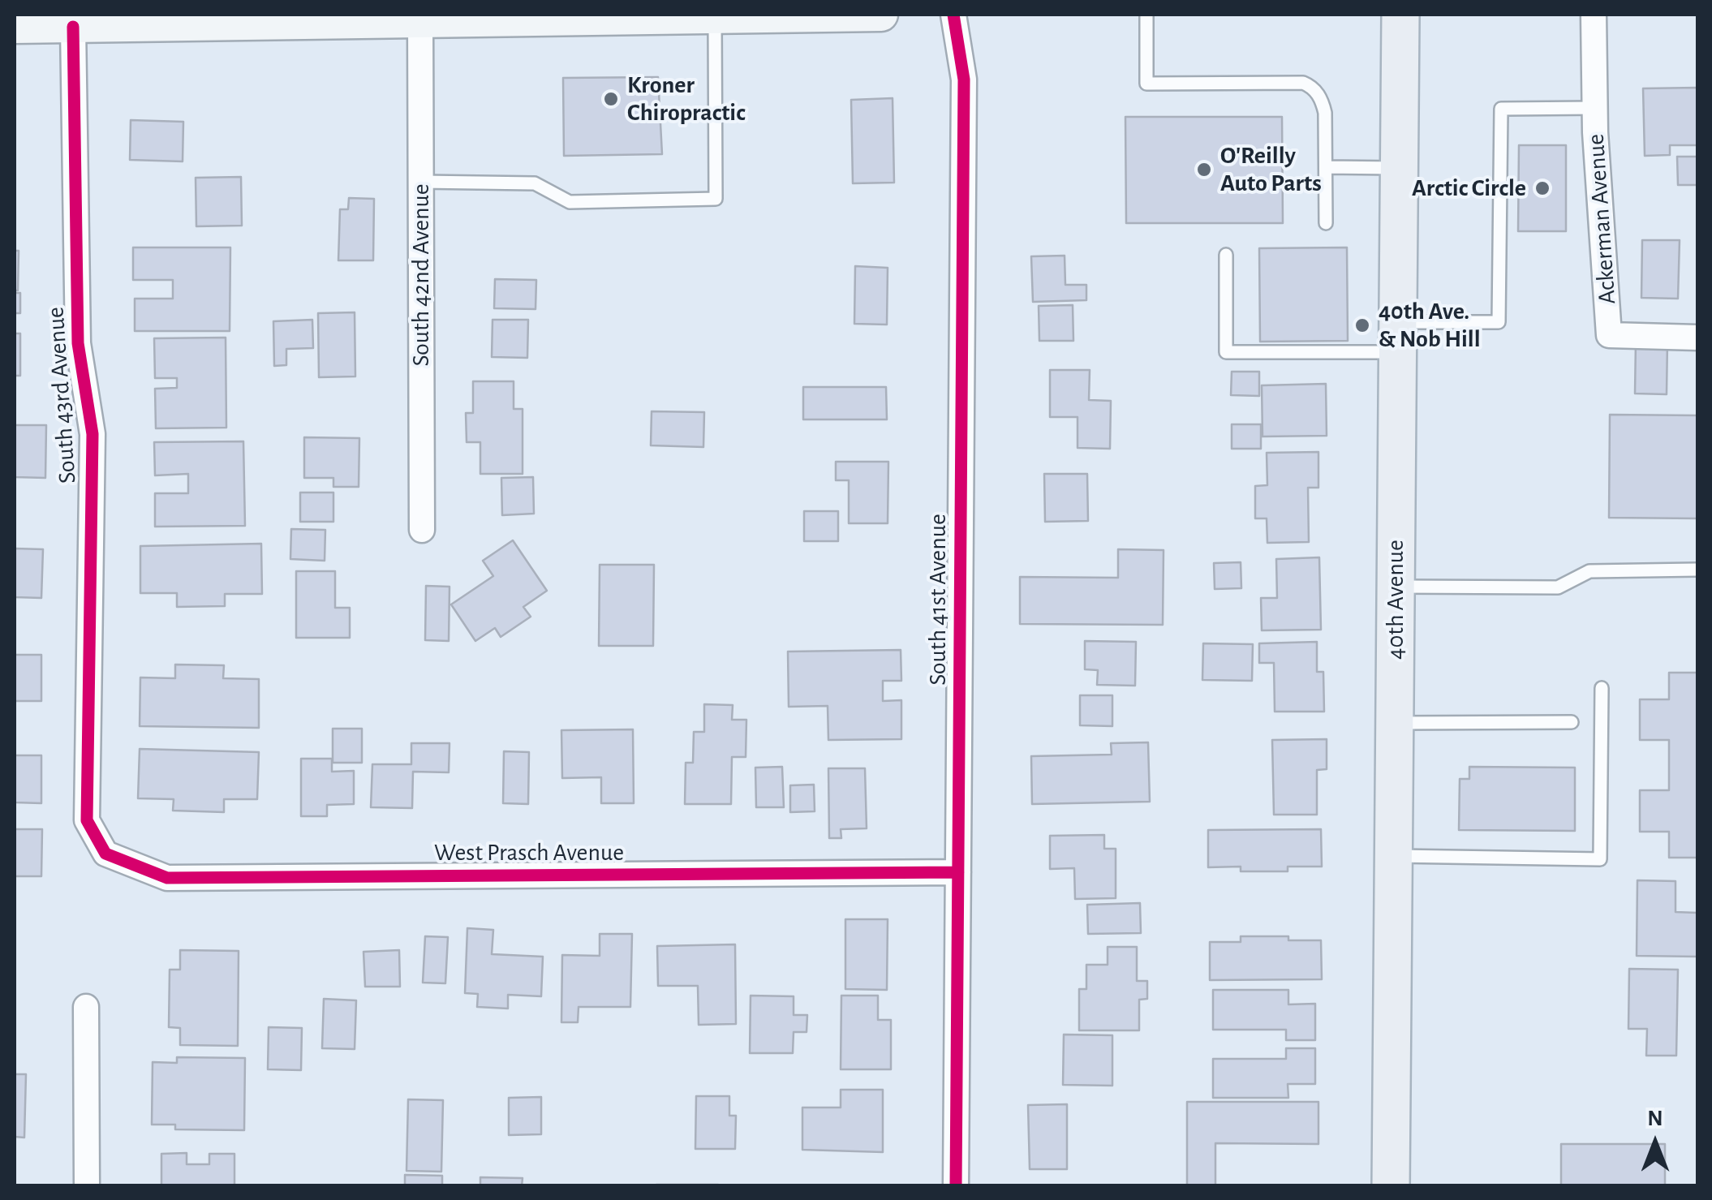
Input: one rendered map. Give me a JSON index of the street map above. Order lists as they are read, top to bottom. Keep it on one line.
{"streets":{"main road":["40th Avenue"],"street":["Ackerman Avenue","South 42nd Avenue","South 43rd Avenue","South 41st Avenue","West Prasch Avenue"]},"crossings":[["South 43rd Avenue","West Prasch Avenue"],["South 41st Avenue","West Prasch Avenue"]],"places":["Kroner Chiropractic","O'Reilly Auto Parts","Arctic Circle","40th Ave. & Nob Hill"],"north":"top"}
